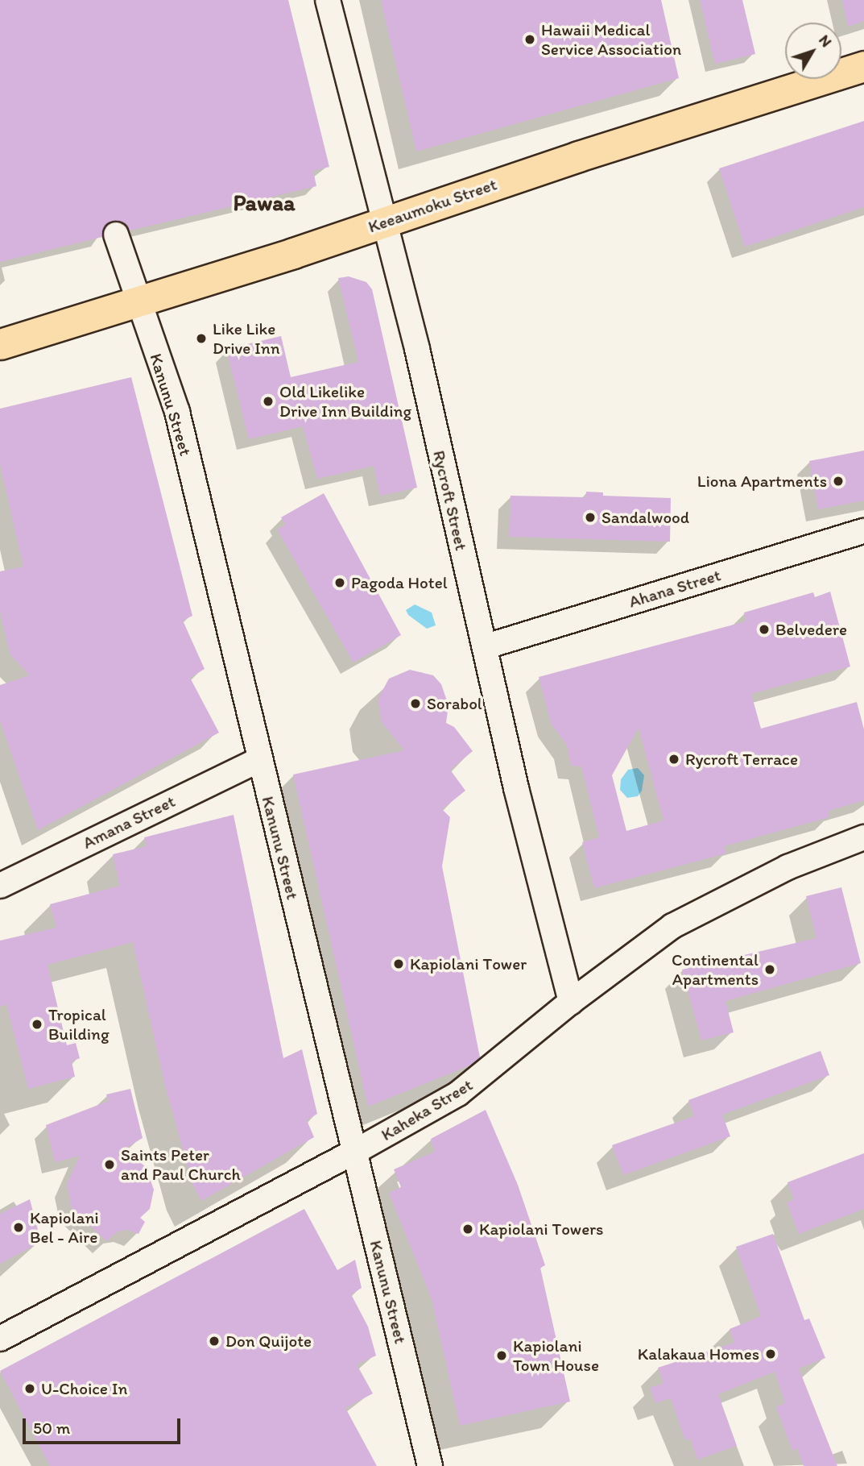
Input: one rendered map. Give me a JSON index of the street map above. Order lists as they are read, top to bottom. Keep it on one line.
{"streets":{"main road":["Keeaumoku Street"],"street":["Kanunu Street","Rycroft Street","Ahana Street","Amana Street","Kaheka Street"]},"crossings":[["Keeaumoku Street","Kanunu Street"],["Keeaumoku Street","Rycroft Street"],["Kanunu Street","Amana Street"],["Kanunu Street","Kaheka Street"],["Rycroft Street","Ahana Street"],["Rycroft Street","Kaheka Street"]],"districts":["Pawaa"],"places":["Hawaii Medical Service Association","Like Like Drive Inn","Old Likelike Drive Inn Building","Liona Apartments","Sandalwood","Pagoda Hotel","Belvedere","Sorabol","Rycroft Terrace","Kapiolani Tower","Continental Apartments","Tropical Building","Saints Peter and Paul Church","Kapiolani Bel - Aire","Kapiolani Towers","Don Quijote","Kalakaua Homes","Kapiolani Town House","U-Choice In"],"scale_bar":"50 m","north":"top right"}
